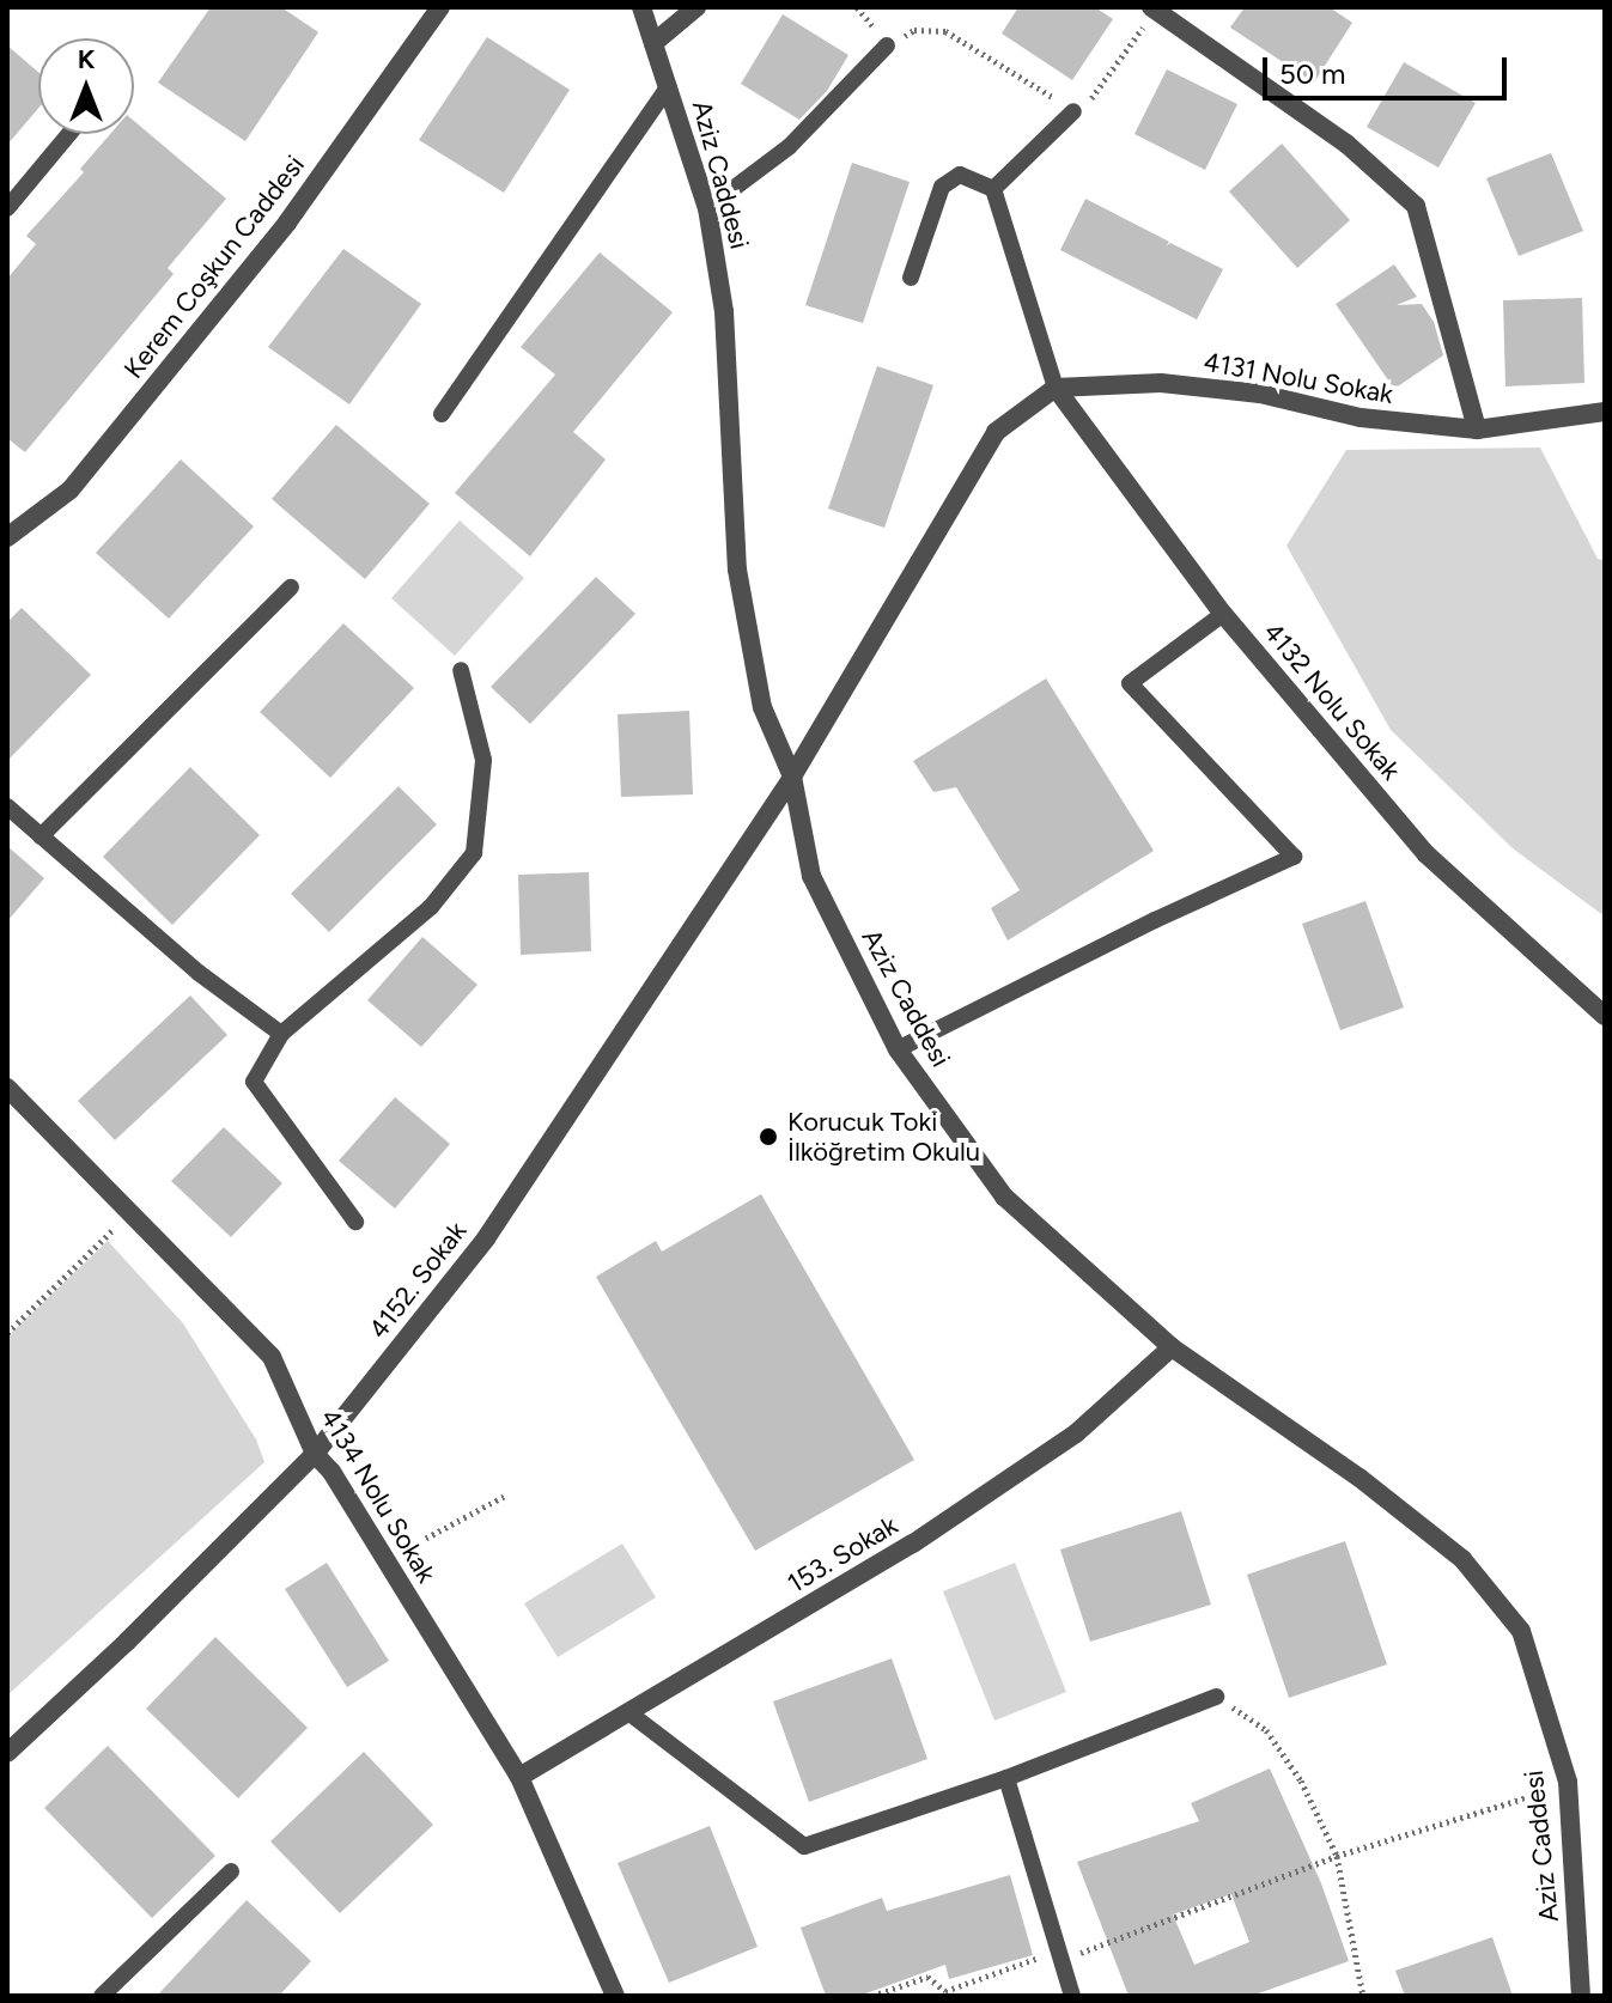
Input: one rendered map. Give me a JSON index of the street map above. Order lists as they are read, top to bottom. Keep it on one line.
{"streets":{"street":["Aziz Caddesi","Kerem Coşkun Caddesi","4131 Nolu Sokak","4132 Nolu Sokak","4152. Sokak","4134 Nolu Sokak","153. Sokak"]},"crossings":[["Aziz Caddesi","4152. Sokak"],["Aziz Caddesi","153. Sokak"],["4131 Nolu Sokak","4132 Nolu Sokak"],["4152. Sokak","4134 Nolu Sokak"],["4134 Nolu Sokak","153. Sokak"]],"places":["Korucuk Toki İlköğretim Okulu"],"scale_bar":"50 m","north":"top"}
